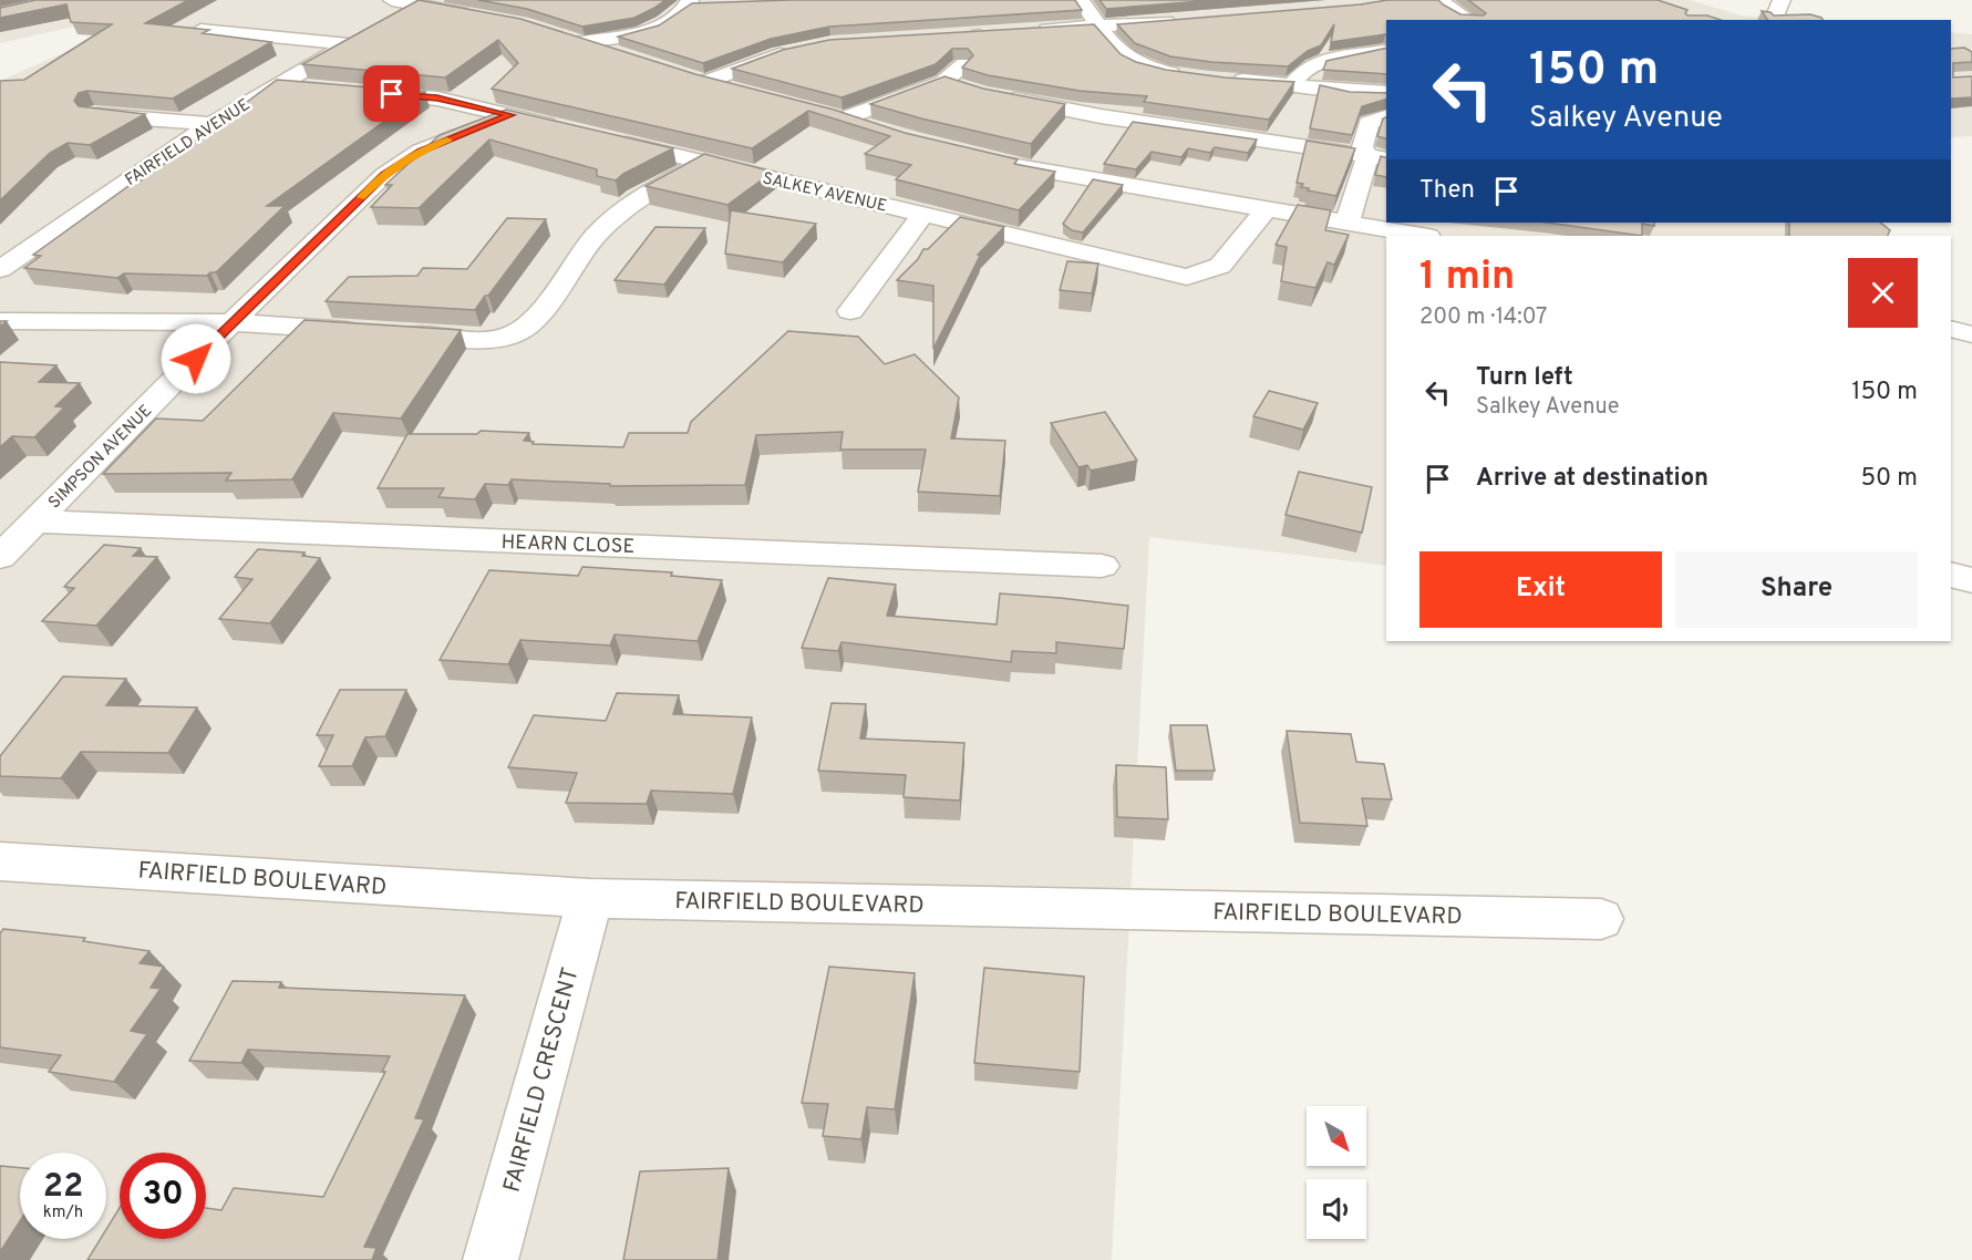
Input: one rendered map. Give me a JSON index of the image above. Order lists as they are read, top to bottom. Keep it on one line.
{"streets":{"street":["FAIRFIELD AVENUE","SALKEY AVENUE","SIMPSON AVENUE","HEARN CLOSE","FAIRFIELD BOULEVARD","FAIRFIELD CRESCENT"]},"crossings":[["SIMPSON AVENUE","HEARN CLOSE"],["FAIRFIELD BOULEVARD","FAIRFIELD CRESCENT"]],"north":"bottom right","page":{"turn":["150 m","Salkey Avenue"],"then":"Then","heading":["1 min","200 m · 14:07"],"list":[{"name":"Turn left","note":"Salkey Avenue","value":"150 m"},{"name":"Arrive at destination","value":"50 m"}],"buttons":["Exit","Share"],"speed":"22 km/h","limit":"30"}}
